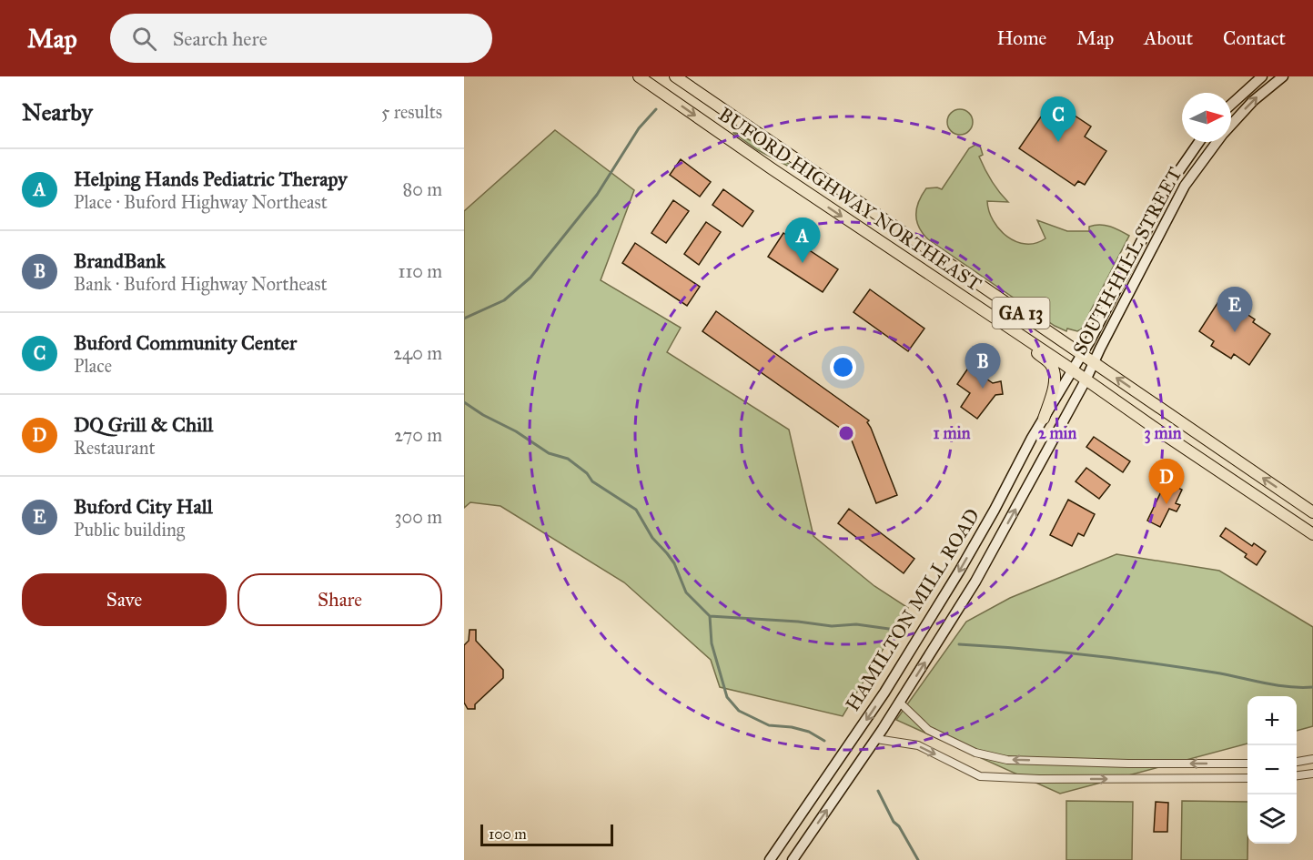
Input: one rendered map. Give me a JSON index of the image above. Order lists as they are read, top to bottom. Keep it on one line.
{"streets":{"main road":["BUFORD HIGHWAY NORTHEAST","SOUTH HILL STREET","GA 13","HAMILTON MILL ROAD"]},"crossings":[["BUFORD HIGHWAY NORTHEAST","SOUTH HILL STREET"],["BUFORD HIGHWAY NORTHEAST","HAMILTON MILL ROAD"],["SOUTH HILL STREET","HAMILTON MILL ROAD"]],"scale_bar":"100 m","north":"right","page":{"header":"Map","search":"Search here","nav":["Home","Map","About","Contact"],"heading":["Nearby","5 results"],"pins":["C","A","E","B","D"],"list":[{"mark":"A","name":"Helping Hands Pediatric Therapy","note":"Place · Buford Highway Northeast","value":"80 m"},{"mark":"B","name":"BrandBank","note":"Bank · Buford Highway Northeast","value":"110 m"},{"mark":"C","name":"Buford Community Center","note":"Place","value":"240 m"},{"mark":"D","name":"DQ Grill & Chill","note":"Restaurant","value":"270 m"},{"mark":"E","name":"Buford City Hall","note":"Public building","value":"300 m"}],"buttons":["Save","Share"],"map_buttons":["+","−"],"scale":"100 m"},"rings":["1 min","2 min","3 min"]}
